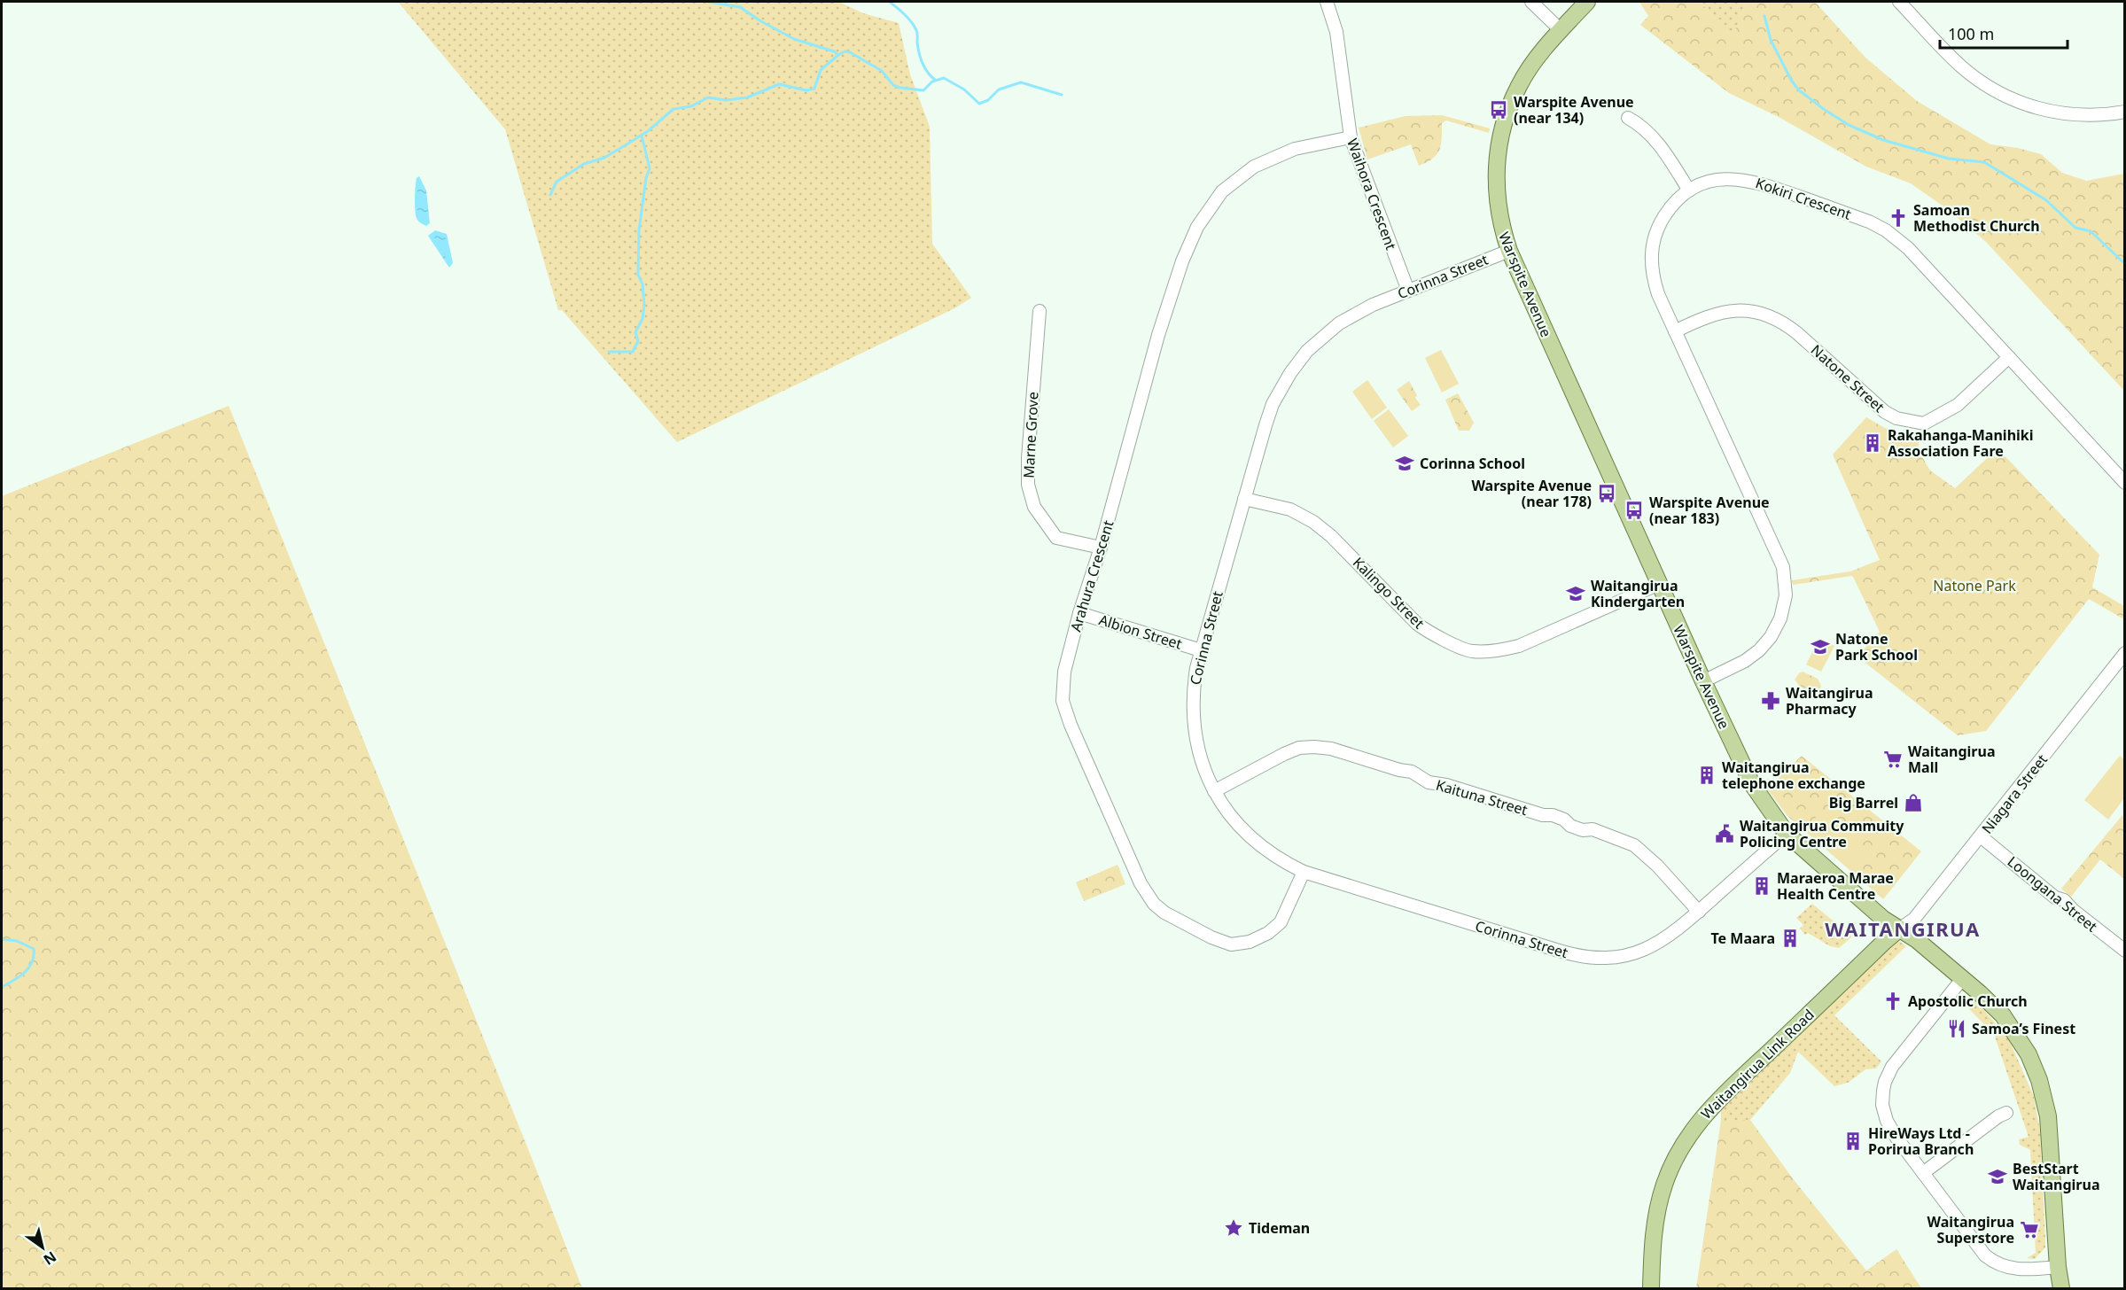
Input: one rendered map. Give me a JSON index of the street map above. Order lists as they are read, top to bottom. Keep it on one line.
{"streets":{"main road":["Warspite Avenue","Waitangirua Link Road"],"street":["Waihora Crescent","Kokiri Crescent","Corinna Street","Natone Street","Marne Grove","Arahura Crescent","Kalingo Street","Albion Street","Niagara Street","Kaituna Street","Loongana Street"]},"crossings":[["Waihora Crescent","Corinna Street"],["Waihora Crescent","Arahura Crescent"],["Kokiri Crescent","Warspite Avenue"],["Kokiri Crescent","Natone Street"],["Corinna Street","Warspite Avenue"],["Corinna Street","Arahura Crescent"],["Corinna Street","Kalingo Street"],["Corinna Street","Albion Street"],["Corinna Street","Kaituna Street"],["Warspite Avenue","Kalingo Street"],["Warspite Avenue","Niagara Street"],["Warspite Avenue","Waitangirua Link Road"],["Marne Grove","Arahura Crescent"],["Arahura Crescent","Albion Street"],["Niagara Street","Loongana Street"],["Niagara Street","Waitangirua Link Road"]],"districts":["WAITANGIRUA"],"parks":["Natone Park"],"places":{"bus stop":["Warspite Avenue (near 134)","Warspite Avenue (near 178)","Warspite Avenue (near 183)"],"church":["Samoan Methodist Church","Apostolic Church"],"building":["Rakahanga-Manihiki Association Fare","Waitangirua telephone exchange","Maraeroa Marae Health Centre","Te Maara","HireWays Ltd - Porirua Branch"],"school or university":["Corinna School","Waitangirua Kindergarten","Natone Park School","BestStart Waitangirua"],"pharmacy":["Waitangirua Pharmacy"],"supermarket":["Waitangirua Mall","Waitangirua Superstore"],"shop":["Big Barrel"],"public building":["Waitangirua Commuity Policing Centre"],"restaurant":["Samoa’s Finest"],"place":["Tideman"]},"scale_bar":"100 m","north":"bottom right"}
